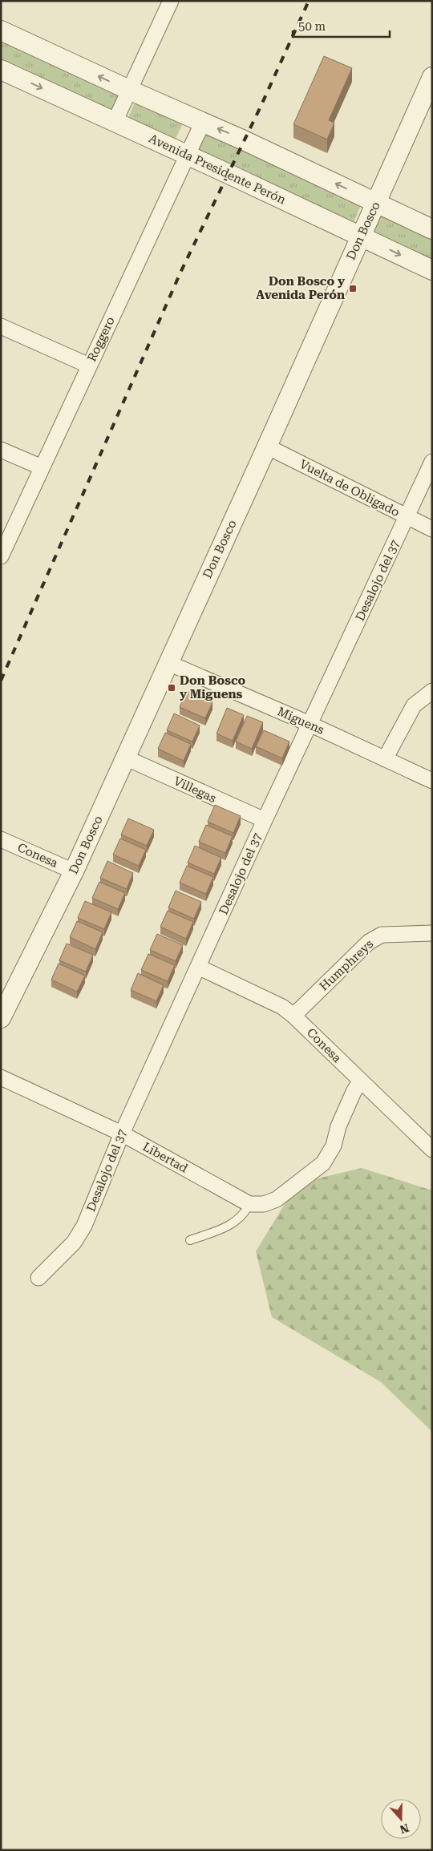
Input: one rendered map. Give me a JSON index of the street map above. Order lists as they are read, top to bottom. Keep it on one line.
{"streets":{"street":["Avenida Presidente Perón","Don Bosco","Roggero","Vuelta de Obligado","Desalojo del 37","Miguens","Villegas","Conesa","Humphreys","Libertad"]},"crossings":[["Avenida Presidente Perón","Don Bosco"],["Avenida Presidente Perón","Roggero"],["Don Bosco","Vuelta de Obligado"],["Don Bosco","Miguens"],["Don Bosco","Villegas"],["Don Bosco","Conesa"],["Vuelta de Obligado","Desalojo del 37"],["Desalojo del 37","Miguens"],["Desalojo del 37","Villegas"],["Desalojo del 37","Conesa"],["Desalojo del 37","Libertad"],["Conesa","Humphreys"]],"places":{"transit":["Don Bosco y Avenida Perón","Don Bosco y Miguens"]},"scale_bar":"50 m","north":"bottom"}
